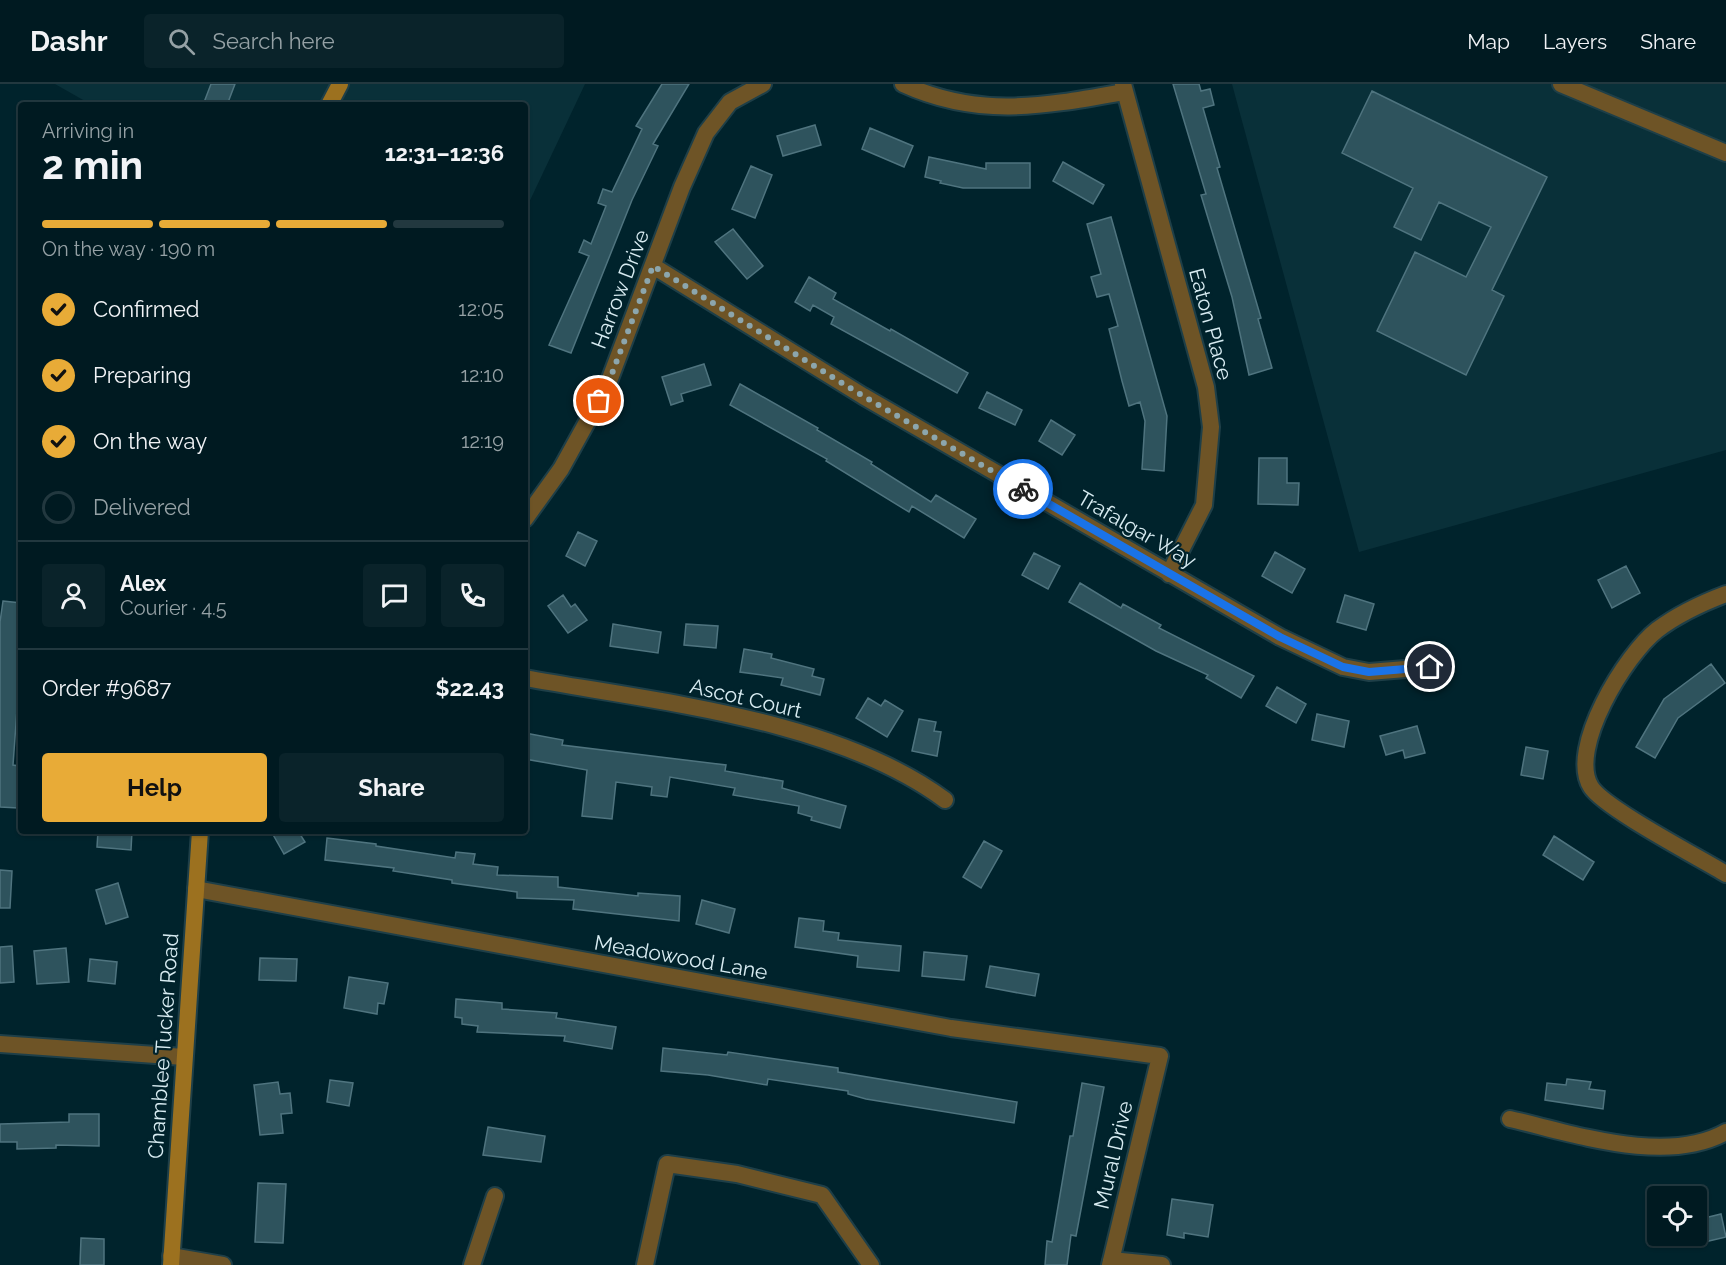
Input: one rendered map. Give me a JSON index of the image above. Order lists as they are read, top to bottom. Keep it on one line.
{"streets":{"main road":["Chamblee Tucker Road"],"street":["Harrow Drive","Eaton Place","Trafalgar Way","Ascot Court","Meadowood Lane","Mural Drive"]},"crossings":[["Harrow Drive","Trafalgar Way"],["Eaton Place","Trafalgar Way"],["Meadowood Lane","Chamblee Tucker Road"],["Meadowood Lane","Mural Drive"]],"page":{"header":"Dashr","search":"Search here","nav":["Map","Layers","Share"],"heading":["2 min","Arriving in","12:31–12:36"],"panel":["Alex","Courier · 4.5","Order #9687","$22.43"],"bar":"On the way · 190 m","list":[["Confirmed","12:05"],["Preparing","12:10"],["On the way","12:19"],"Delivered"],"buttons":["Help","Share"]}}
